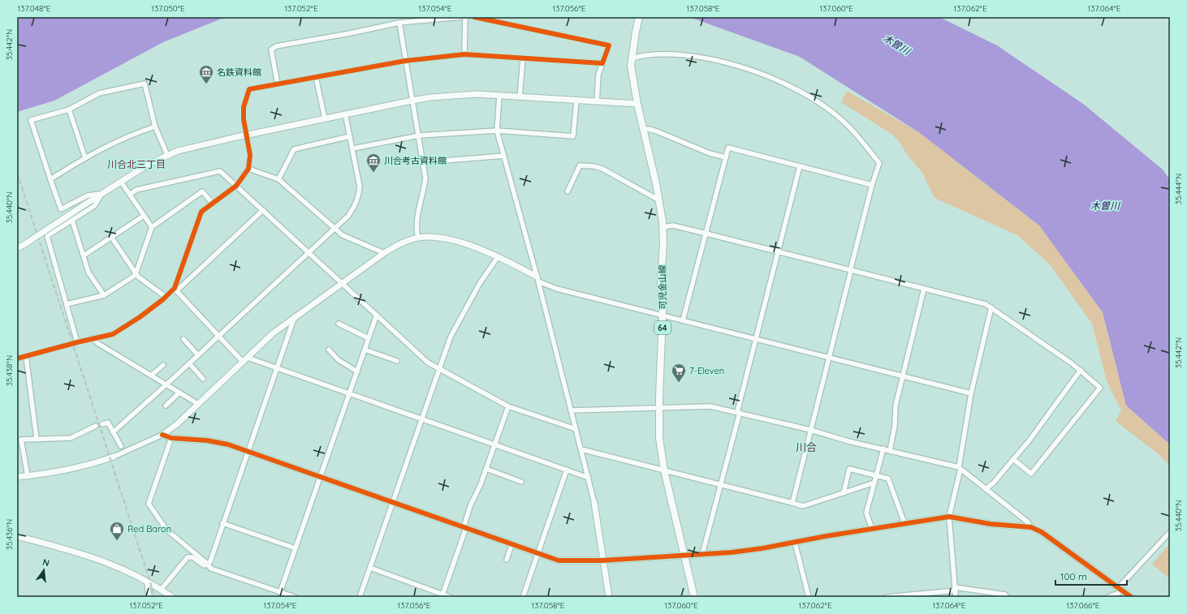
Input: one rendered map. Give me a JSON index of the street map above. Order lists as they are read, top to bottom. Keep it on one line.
{"streets":{"main road":["可児金山線","64"]},"districts":["川合北三丁目","川合"],"water":["木曽川"],"places":{"museum":["名鉄資料館","川合考古資料館"],"supermarket":["7-Eleven"],"shop":["Red Baron"]},"scale_bar":"100 m","north":"top","coordinates":["137.048°E","137.050°E","137.052°E","137.054°E","137.056°E","137.058°E","137.060°E","137.062°E","137.064°E","35.442°N","35.444°N","35.440°N","35.438°N","35.436°N","137.066°E"]}
